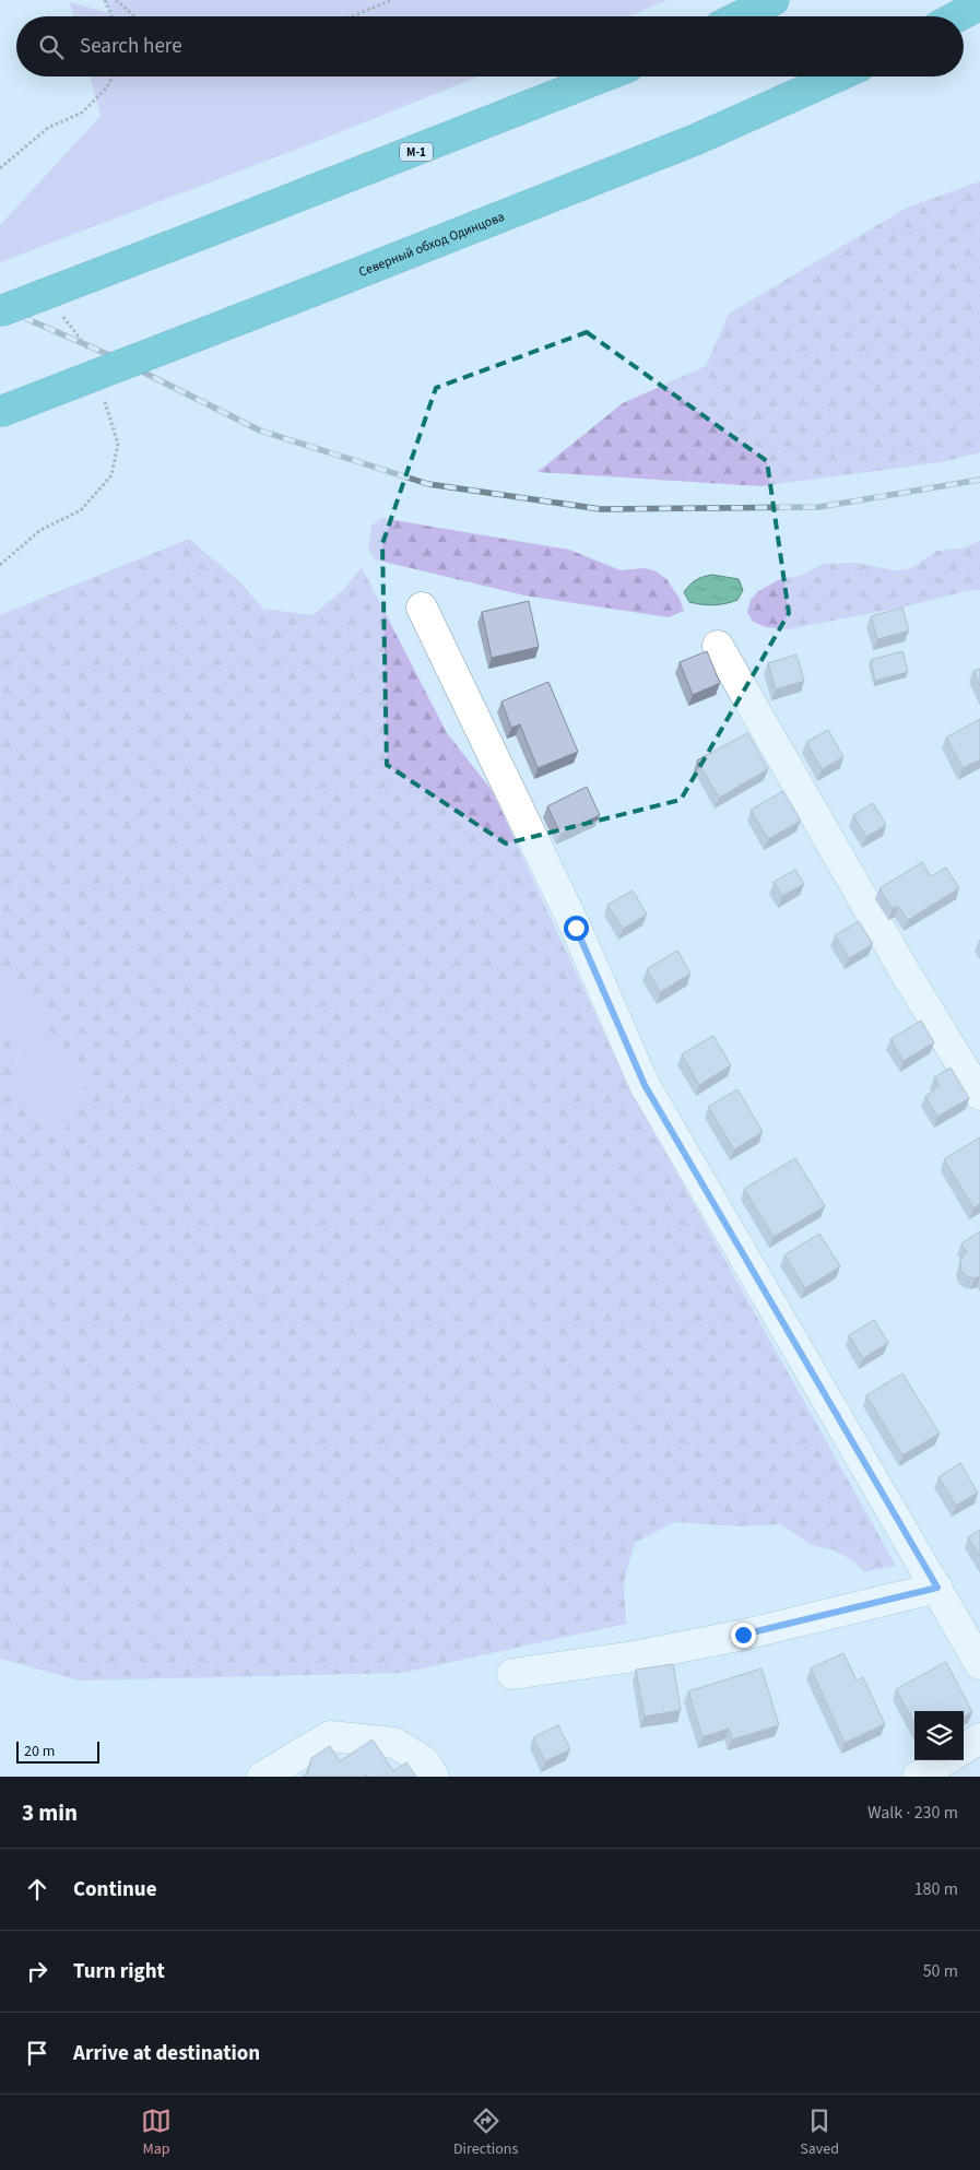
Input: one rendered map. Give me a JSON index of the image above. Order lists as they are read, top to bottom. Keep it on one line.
{"streets":{"highway":["М-1","Северный обход Одинцова"]},"scale_bar":"20 m","page":{"search":"Search here","scale":"20 m","heading":["3 min","Walk · 230 m"],"list":[["Continue","180 m"],["Turn right","50 m"],"Arrive at destination"],"nav":["Map","Directions","Saved"]}}
